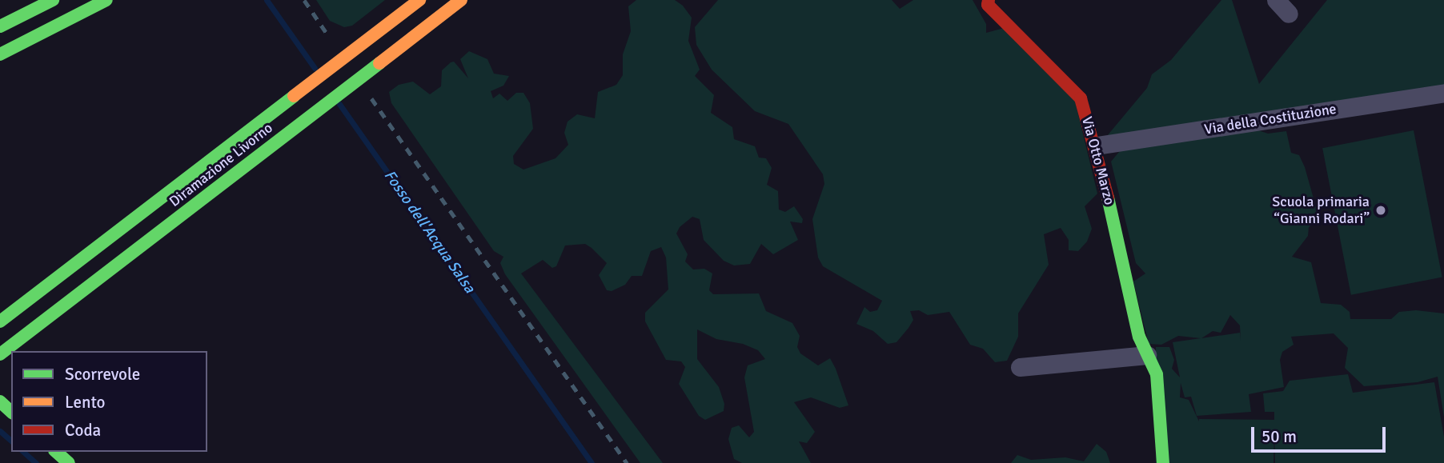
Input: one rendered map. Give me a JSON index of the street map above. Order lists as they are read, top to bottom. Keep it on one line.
{"streets":{"main road":["Via Otto Marzo","Diramazione Livorno"],"street":["Via della Costituzione"]},"crossings":[["Via della Costituzione","Via Otto Marzo"]],"water":["Fosso dell'Acqua Salsa"],"places":["Scuola primaria “Gianni Rodari”"],"legend":["Scorrevole","Lento","Coda"],"scale_bar":"50 m"}
